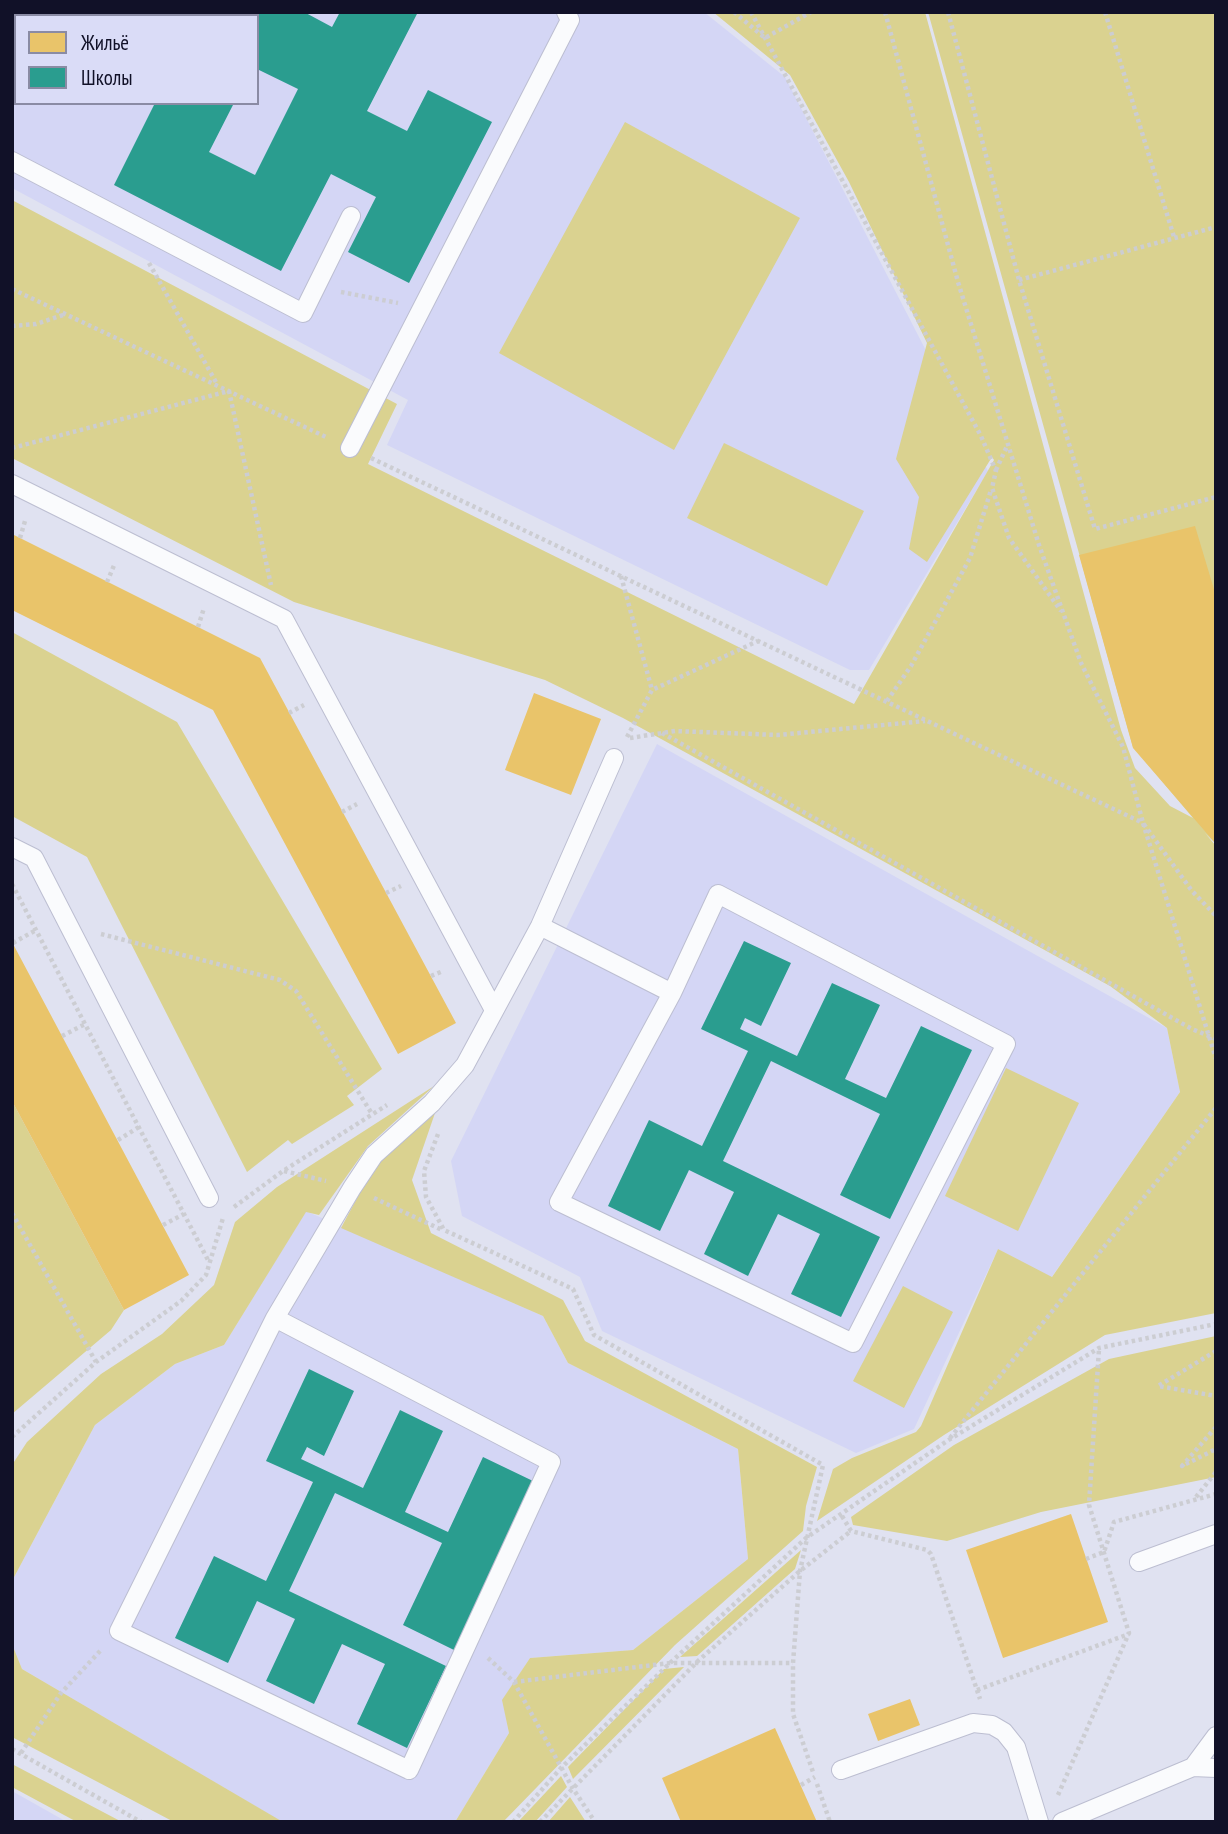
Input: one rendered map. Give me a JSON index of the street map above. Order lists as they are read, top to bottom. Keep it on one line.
{"legend":["Жильё","Школы"]}
